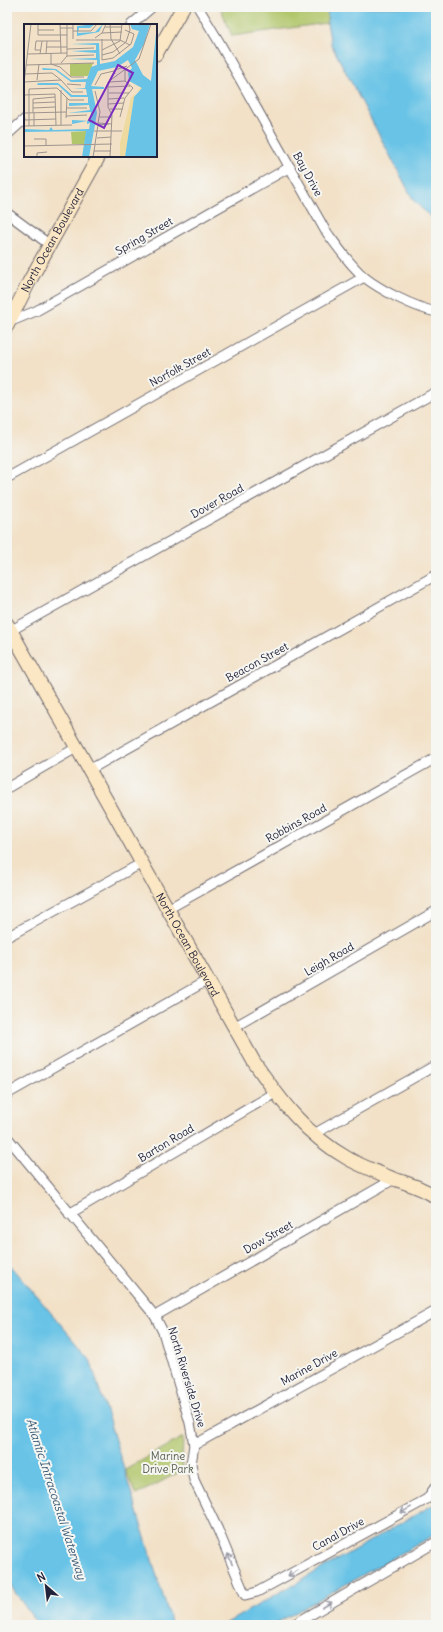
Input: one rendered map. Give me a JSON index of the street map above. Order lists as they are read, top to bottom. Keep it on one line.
{"streets":{"main road":["North Ocean Boulevard"],"street":["Bay Drive","Spring Street","Norfolk Street","Dover Road","Beacon Street","Robbins Road","Leigh Road","Barton Road","Dow Street","Marine Drive","North Riverside Drive","Canal Drive"]},"crossings":[["Bay Drive","Spring Street"],["Bay Drive","Norfolk Street"],["Spring Street","North Ocean Boulevard"],["North Ocean Boulevard","Dover Road"],["North Ocean Boulevard","Beacon Street"],["North Ocean Boulevard","Robbins Road"],["North Ocean Boulevard","Leigh Road"],["North Ocean Boulevard","Barton Road"],["North Ocean Boulevard","Dow Street"],["Barton Road","North Riverside Drive"],["Dow Street","North Riverside Drive"],["Marine Drive","North Riverside Drive"],["North Riverside Drive","Canal Drive"]],"water":["Atlantic Intracoastal Waterway"],"parks":["Marine Drive Park"],"north":"top left"}
